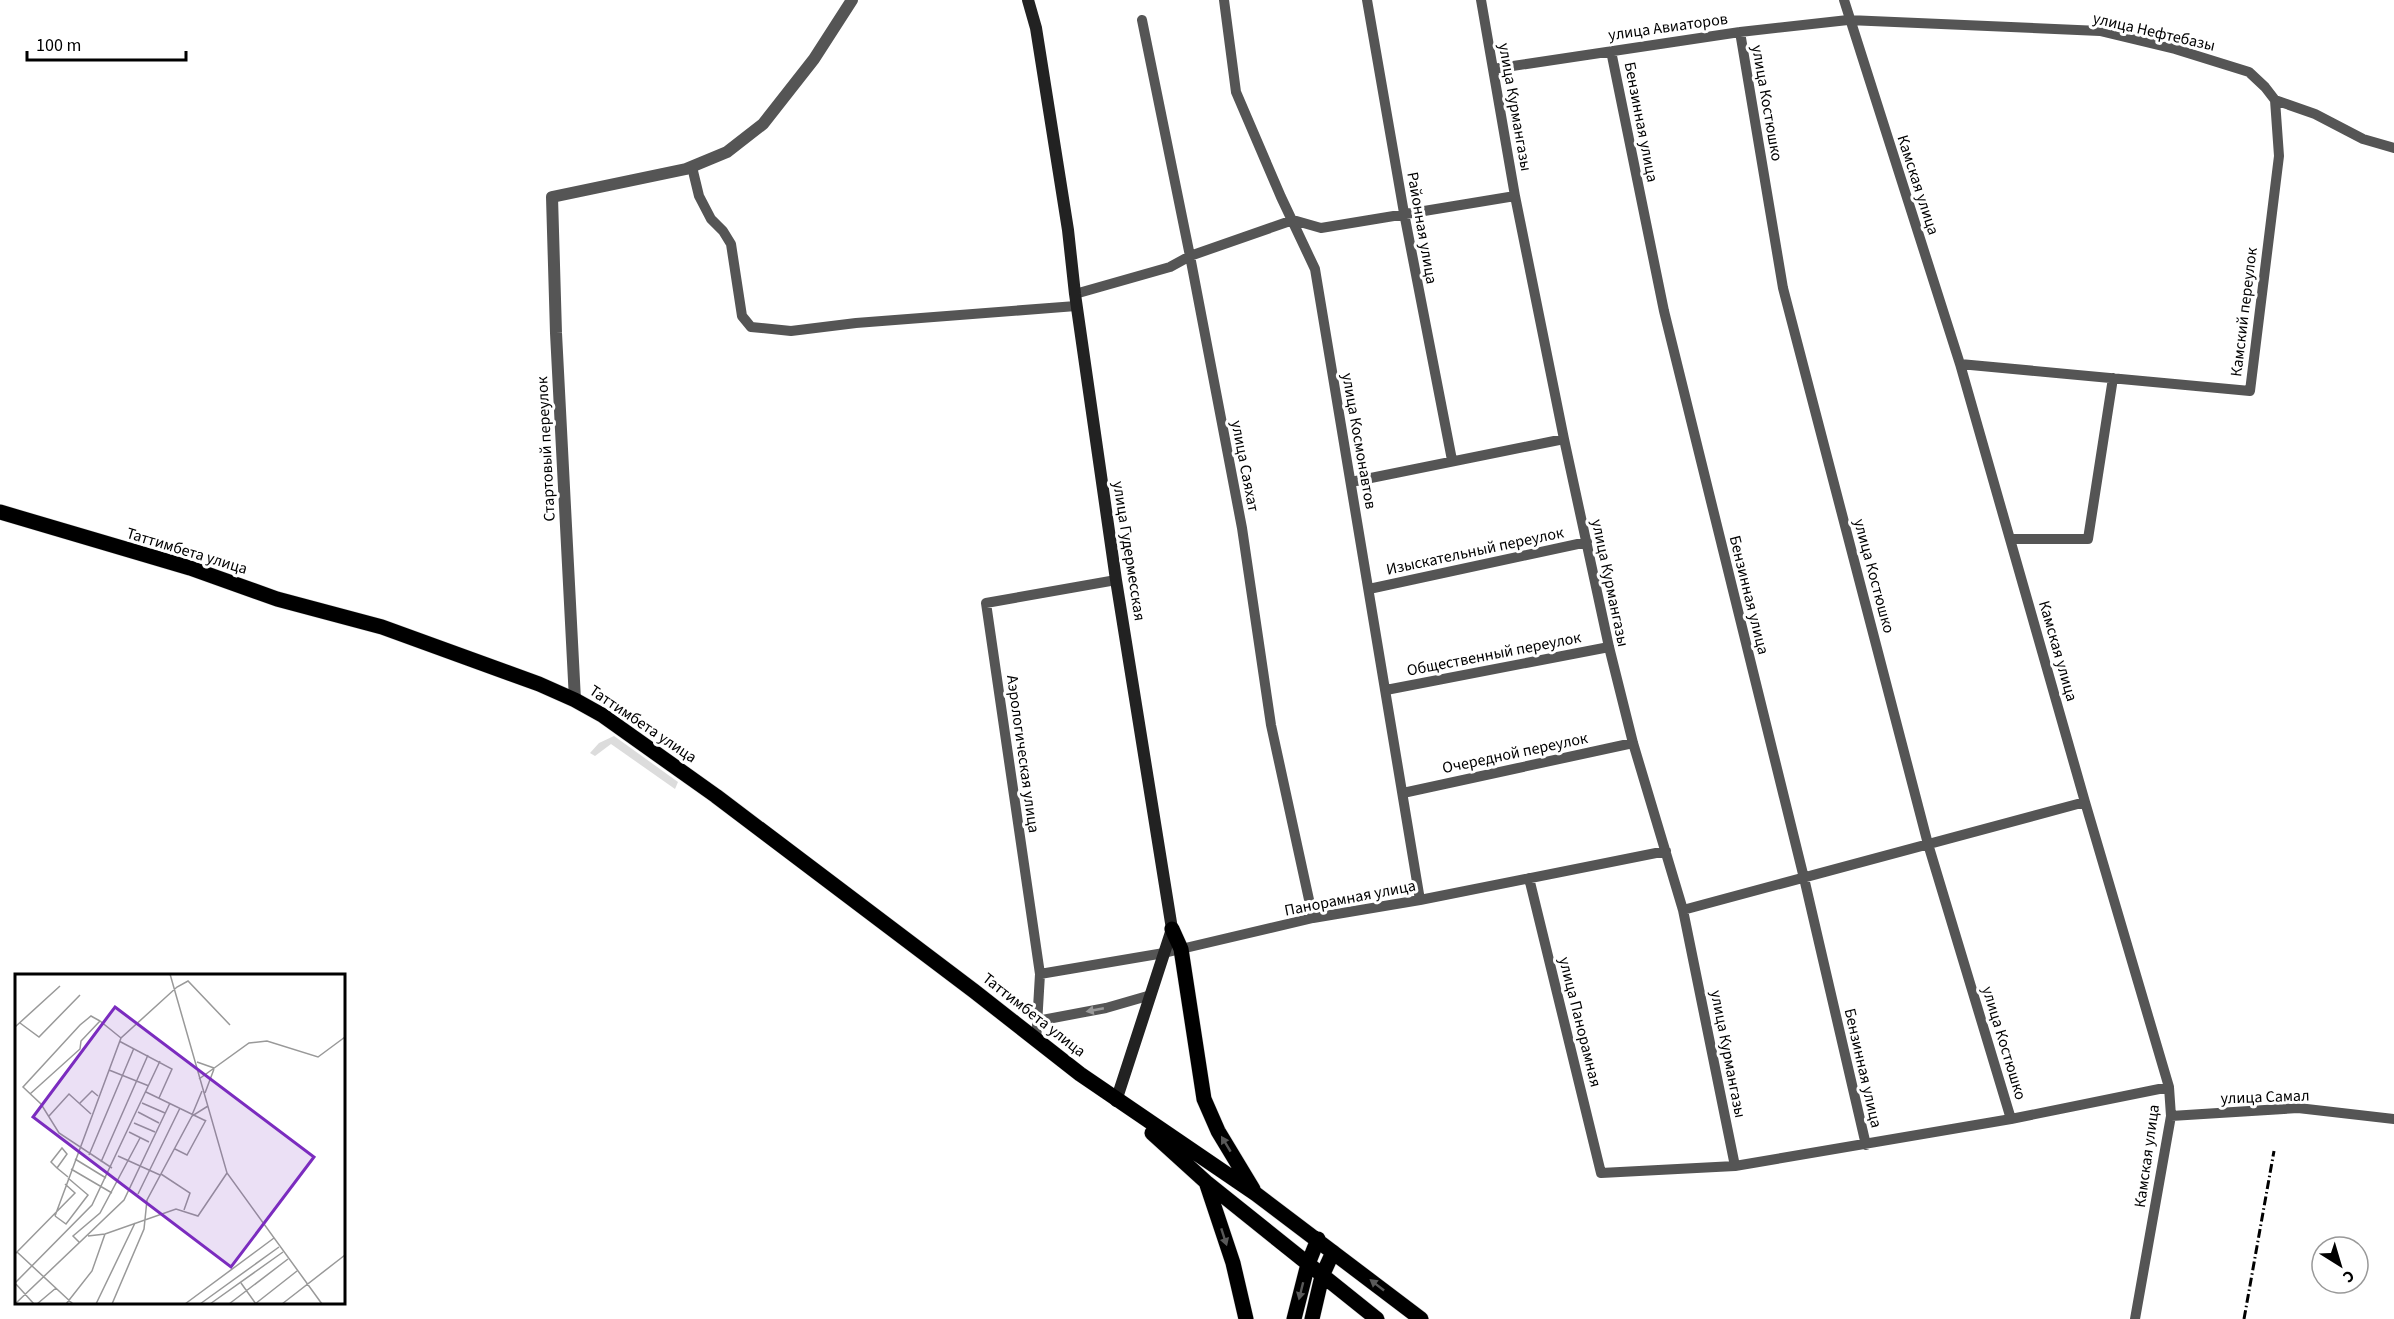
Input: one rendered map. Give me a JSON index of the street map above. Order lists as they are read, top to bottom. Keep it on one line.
{"streets":{"main road":["Таттимбета улица","улица Гудермесская"],"street":["улица Авиаторов","улица Нефтебазы","улица Костюшко","улица Курмангазы","Бензинная улица","Камская улица","Районная улица","Камский переулок","улица Космонавтов","Стартовый переулок","улица Саяхат","Изыскательный переулок","Общественный переулок","Очередной переулок","Аэрологическая улица","Панорамная улица","улица Панорамная","улица Самал"]},"crossings":[["улица Авиаторов","улица Нефтебазы"],["улица Авиаторов","улица Костюшко"],["улица Авиаторов","улица Курмангазы"],["улица Авиаторов","Бензинная улица"],["улица Авиаторов","Камская улица"],["улица Нефтебазы","Камская улица"],["улица Нефтебазы","Камский переулок"],["улица Курмангазы","Изыскательный переулок"],["улица Курмангазы","Общественный переулок"],["улица Курмангазы","Очередной переулок"],["улица Курмангазы","Панорамная улица"],["улица Курмангазы","улица Панорамная"],["Камская улица","Камский переулок"],["Камская улица","улица Самал"],["улица Космонавтов","Изыскательный переулок"],["улица Космонавтов","Общественный переулок"],["улица Космонавтов","Очередной переулок"],["улица Космонавтов","Панорамная улица"],["Стартовый переулок","Таттимбета улица"],["улица Саяхат","Панорамная улица"],["Таттимбета улица","улица Гудермесская"],["Таттимбета улица","Аэрологическая улица"],["улица Гудермесская","Аэрологическая улица"],["улица Гудермесская","Панорамная улица"],["Аэрологическая улица","Панорамная улица"],["Панорамная улица","улица Панорамная"]],"scale_bar":"100 m","north":"bottom right"}
